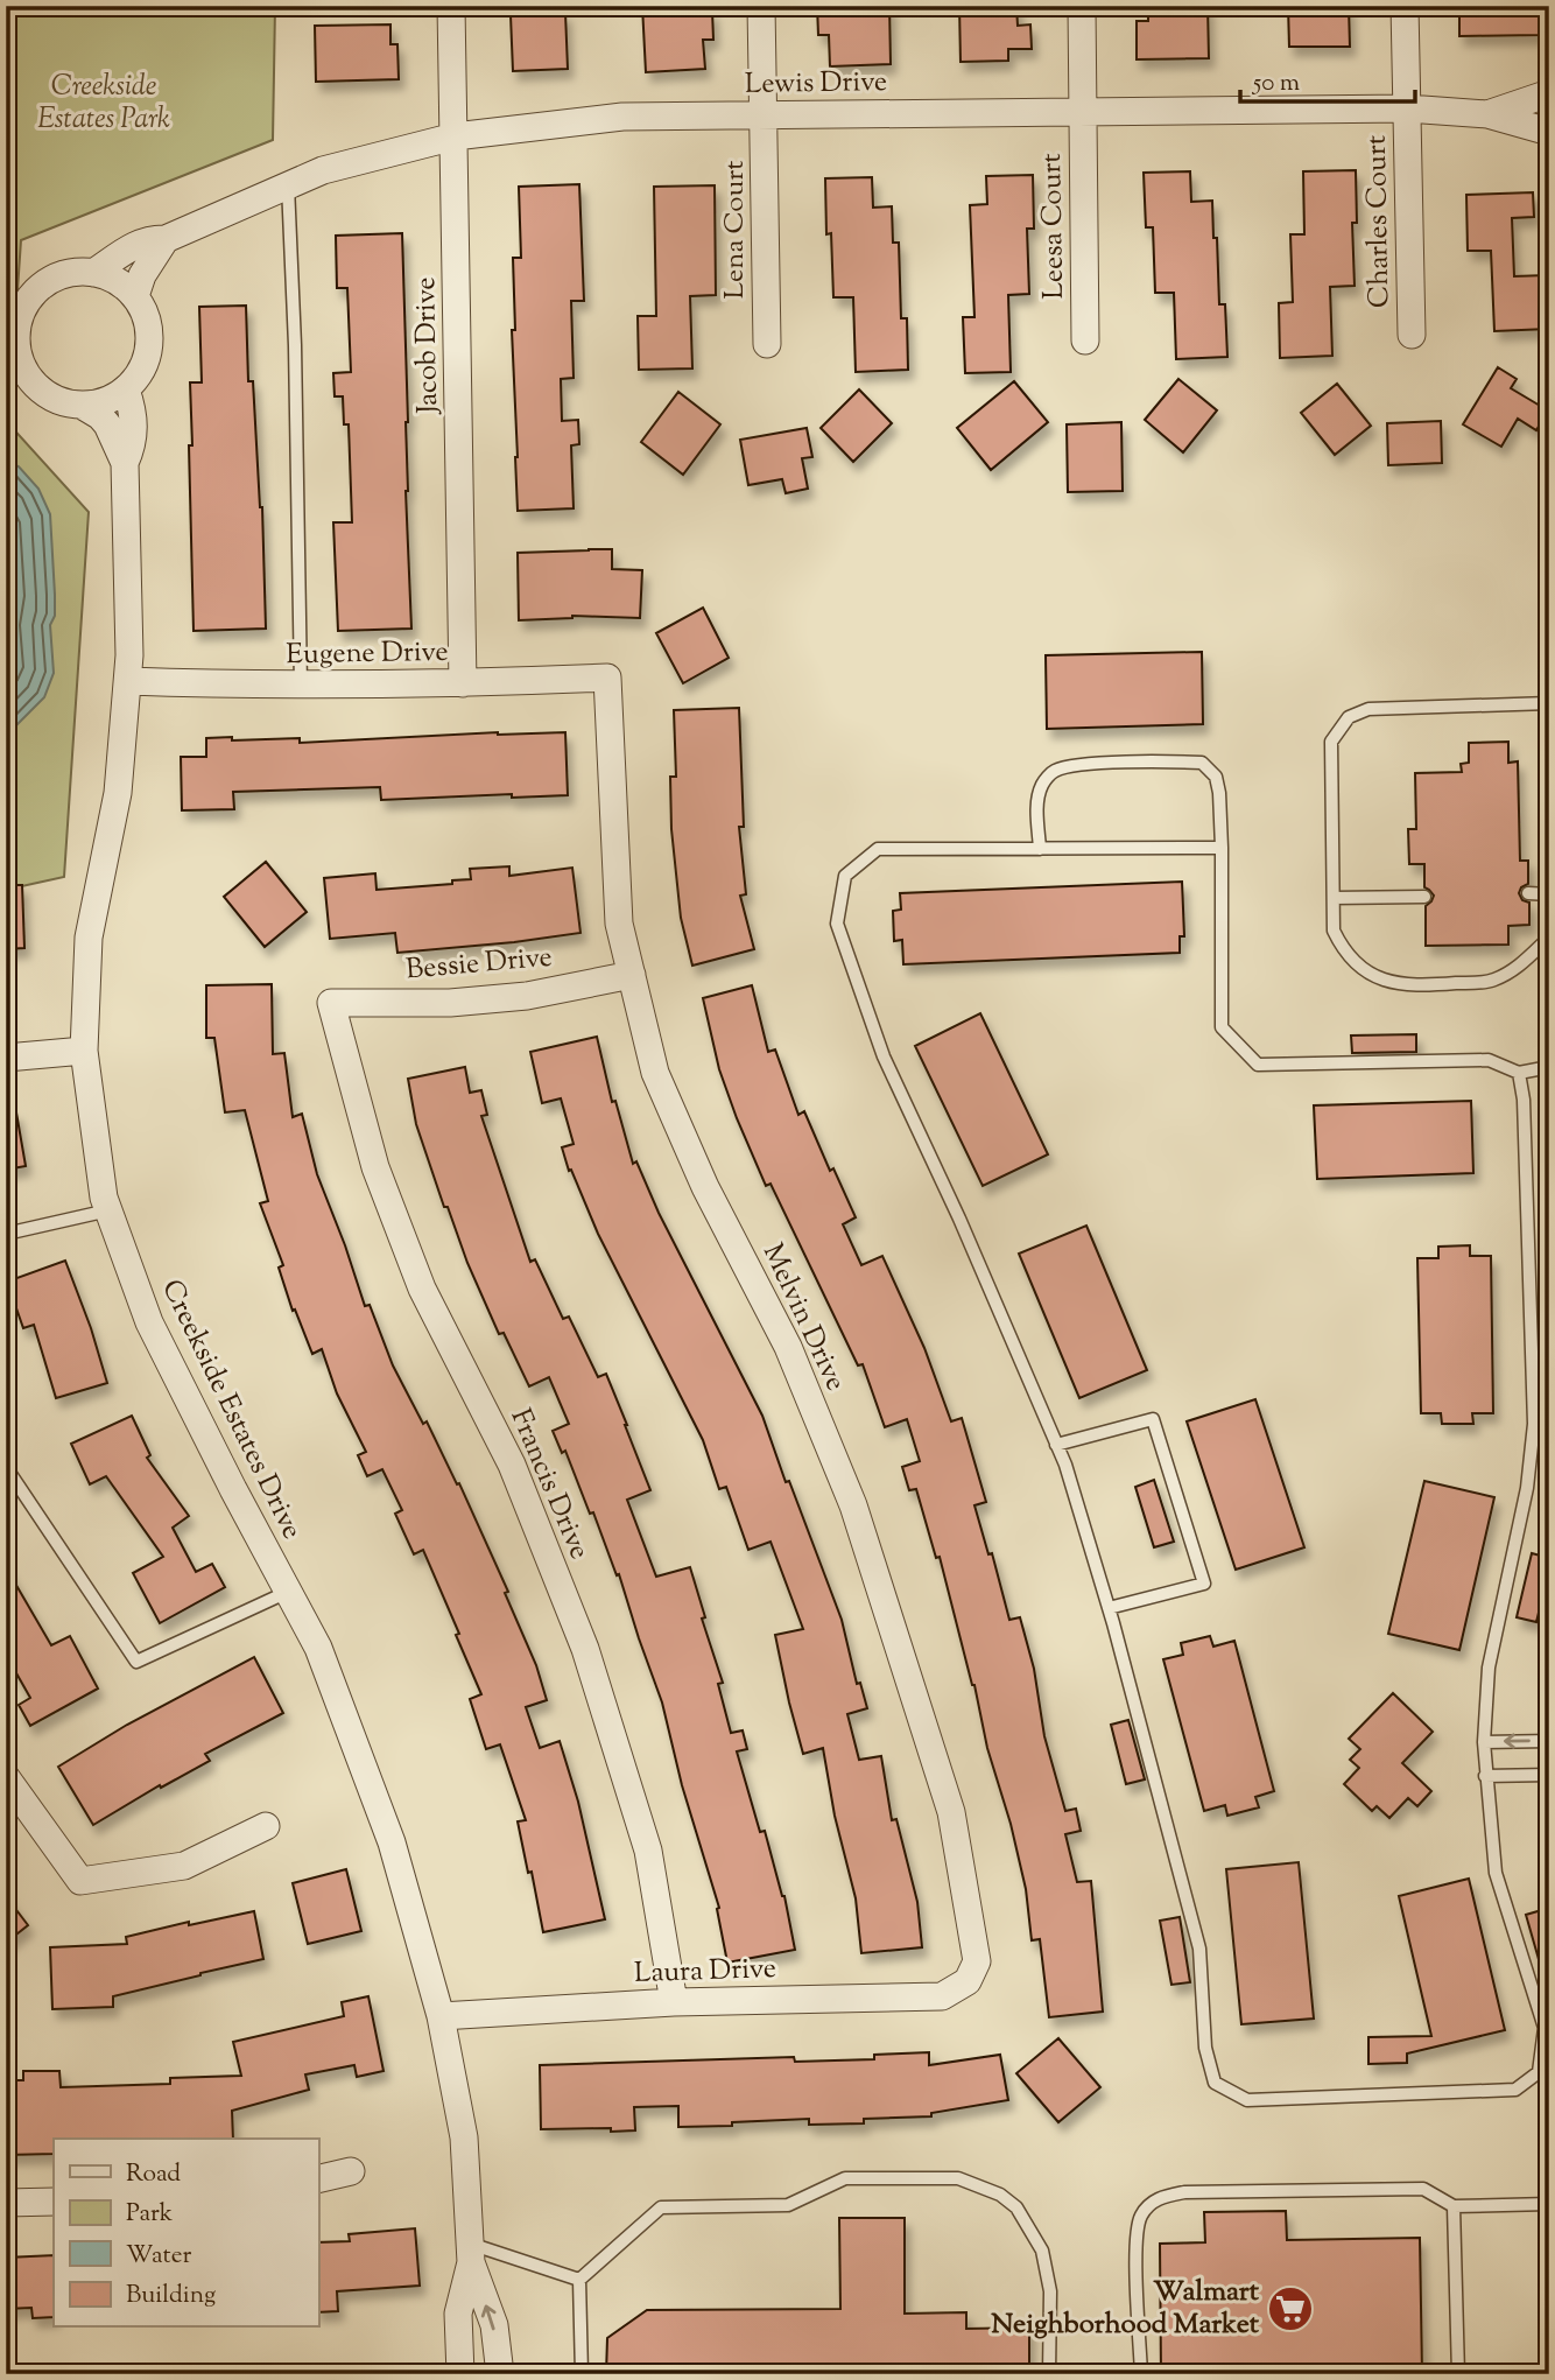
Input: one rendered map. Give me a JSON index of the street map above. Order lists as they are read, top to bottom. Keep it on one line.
{"streets":{"street":["Lewis Drive","Charles Court","Leesa Court","Lena Court","Jacob Drive","Eugene Drive","Bessie Drive","Melvin Drive","Creekside Estates Drive","Francis Drive","Laura Drive"]},"crossings":[["Lewis Drive","Charles Court"],["Lewis Drive","Leesa Court"],["Lewis Drive","Lena Court"],["Lewis Drive","Jacob Drive"],["Lewis Drive","Creekside Estates Drive"],["Jacob Drive","Eugene Drive"],["Eugene Drive","Melvin Drive"],["Eugene Drive","Creekside Estates Drive"],["Bessie Drive","Melvin Drive"],["Bessie Drive","Francis Drive"],["Melvin Drive","Laura Drive"],["Creekside Estates Drive","Laura Drive"],["Francis Drive","Laura Drive"]],"parks":["Creekside Estates Park"],"places":{"supermarket":["Walmart Neighborhood Market"]},"legend":["Road","Park","Water","Building"],"scale_bar":"50 m"}
